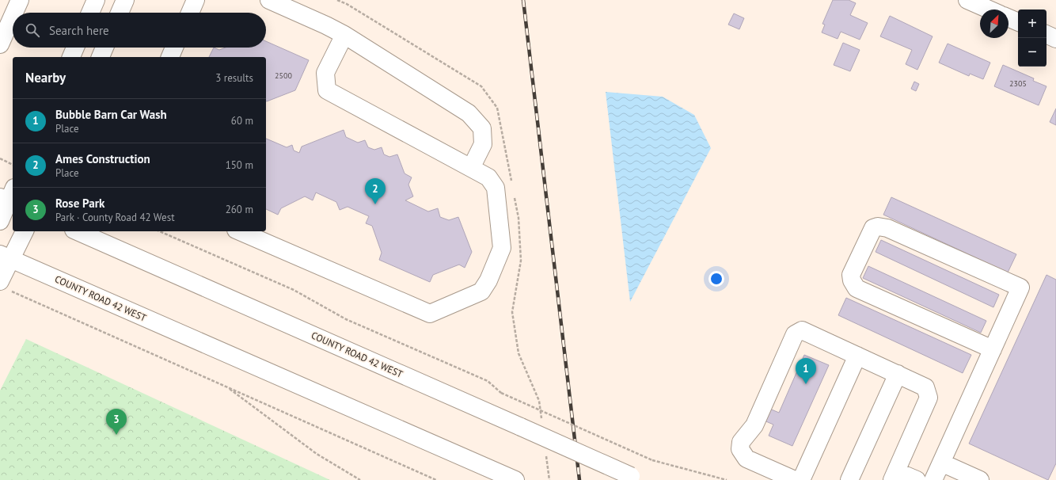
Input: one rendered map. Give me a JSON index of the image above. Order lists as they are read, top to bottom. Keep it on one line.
{"streets":{"main road":["COUNTY ROAD 42 WEST"]},"house_numbers":["2500","2305"],"north":"top right","page":{"map_buttons":["+","−"],"search":"Search here","heading":["Nearby","3 results"],"list":[{"mark":"1","name":"Bubble Barn Car Wash","note":"Place","value":"60 m"},{"mark":"2","name":"Ames Construction","note":"Place","value":"150 m"},{"mark":"3","name":"Rose Park","note":"Park · County Road 42 West","value":"260 m"}],"pins":["2","1","3"]}}
